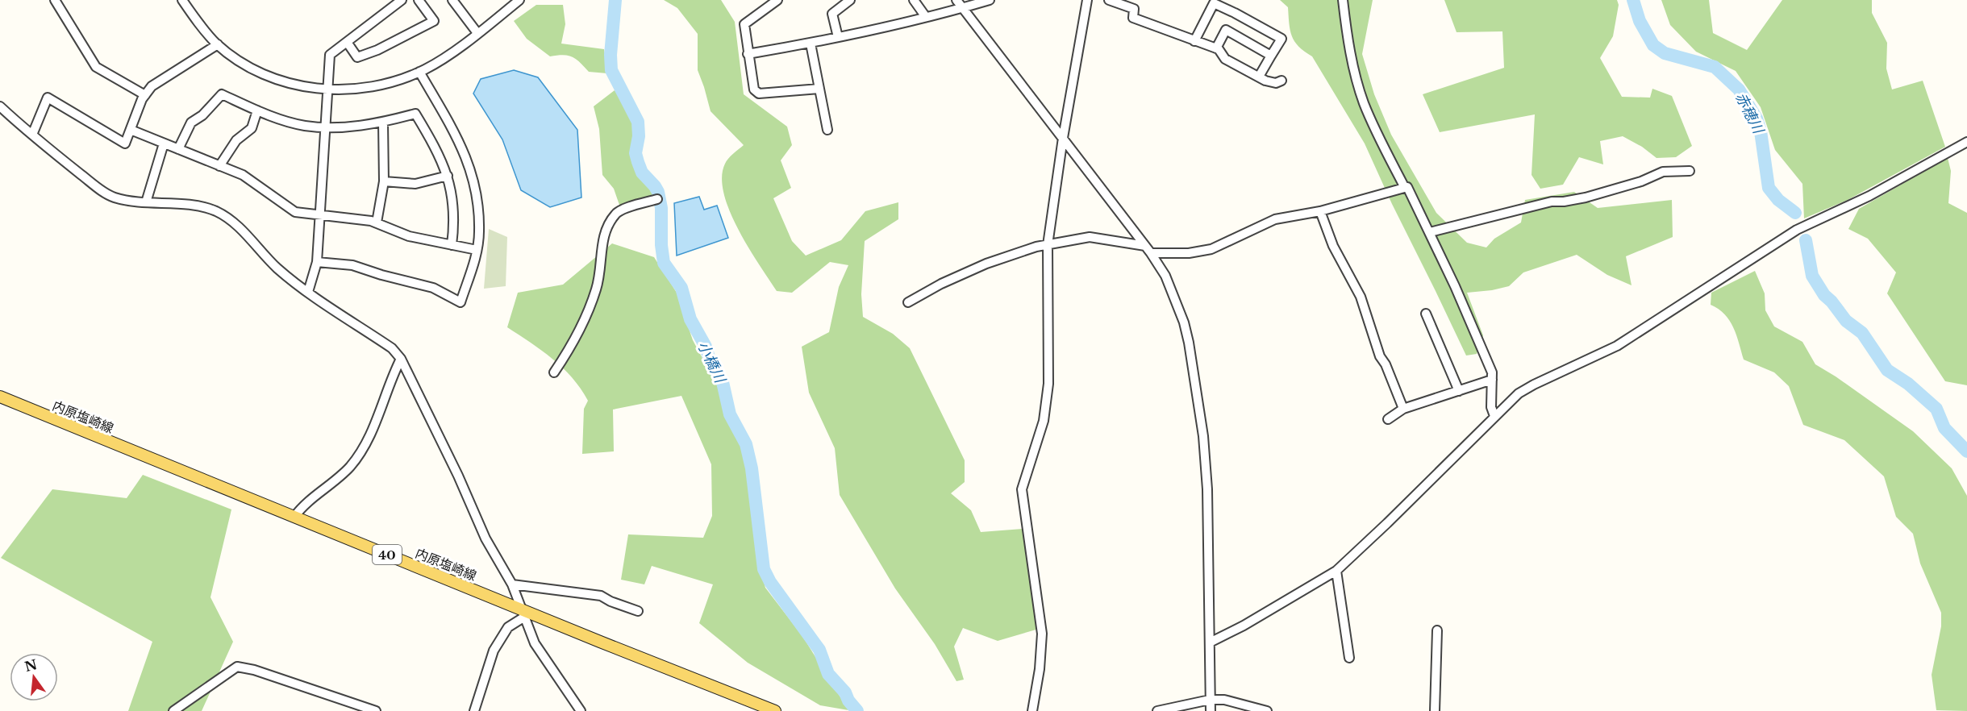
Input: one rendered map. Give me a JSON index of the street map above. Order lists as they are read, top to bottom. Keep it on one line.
{"streets":{"main road":["内原塩崎線","40"]},"water":["赤穂川","小橋川"],"north":"top"}
